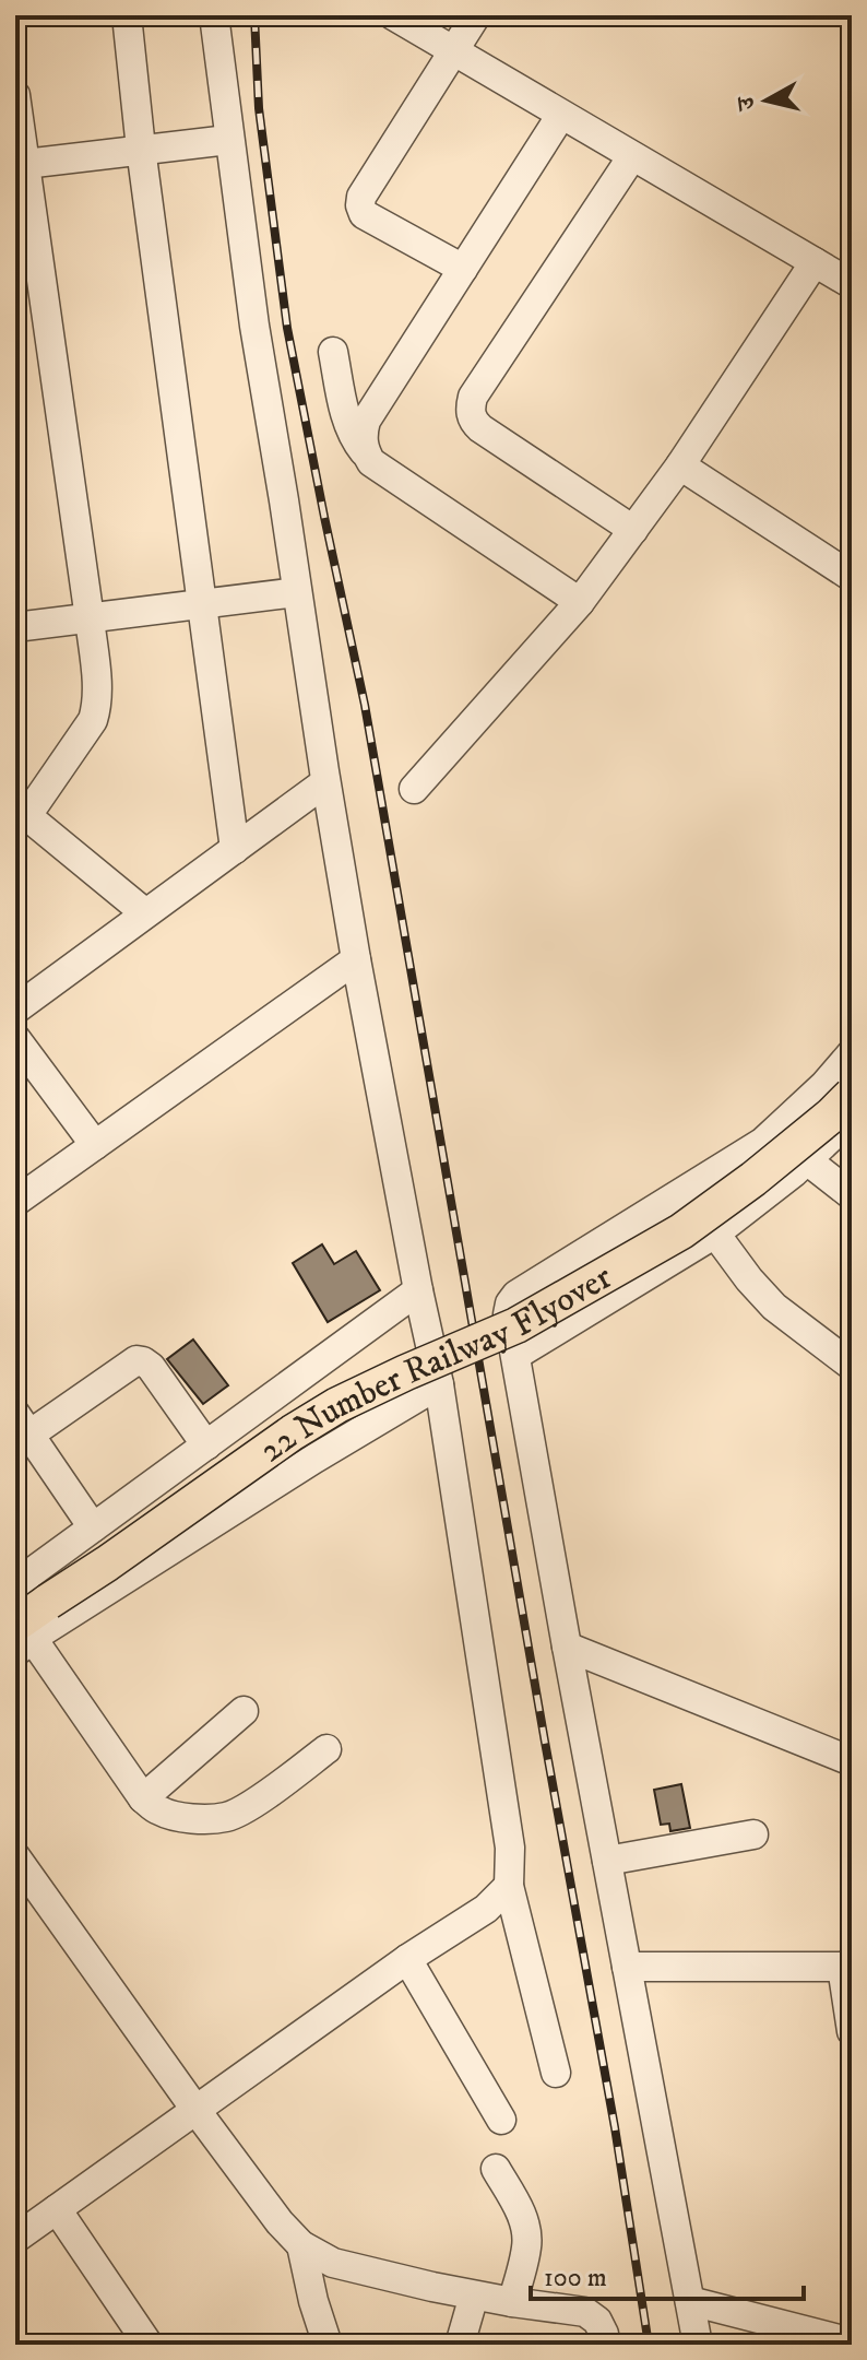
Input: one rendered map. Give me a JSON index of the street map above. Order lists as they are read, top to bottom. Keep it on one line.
{"streets":{"main road":["22 Number Railway Flyover"]},"scale_bar":"100 m","north":"left"}
